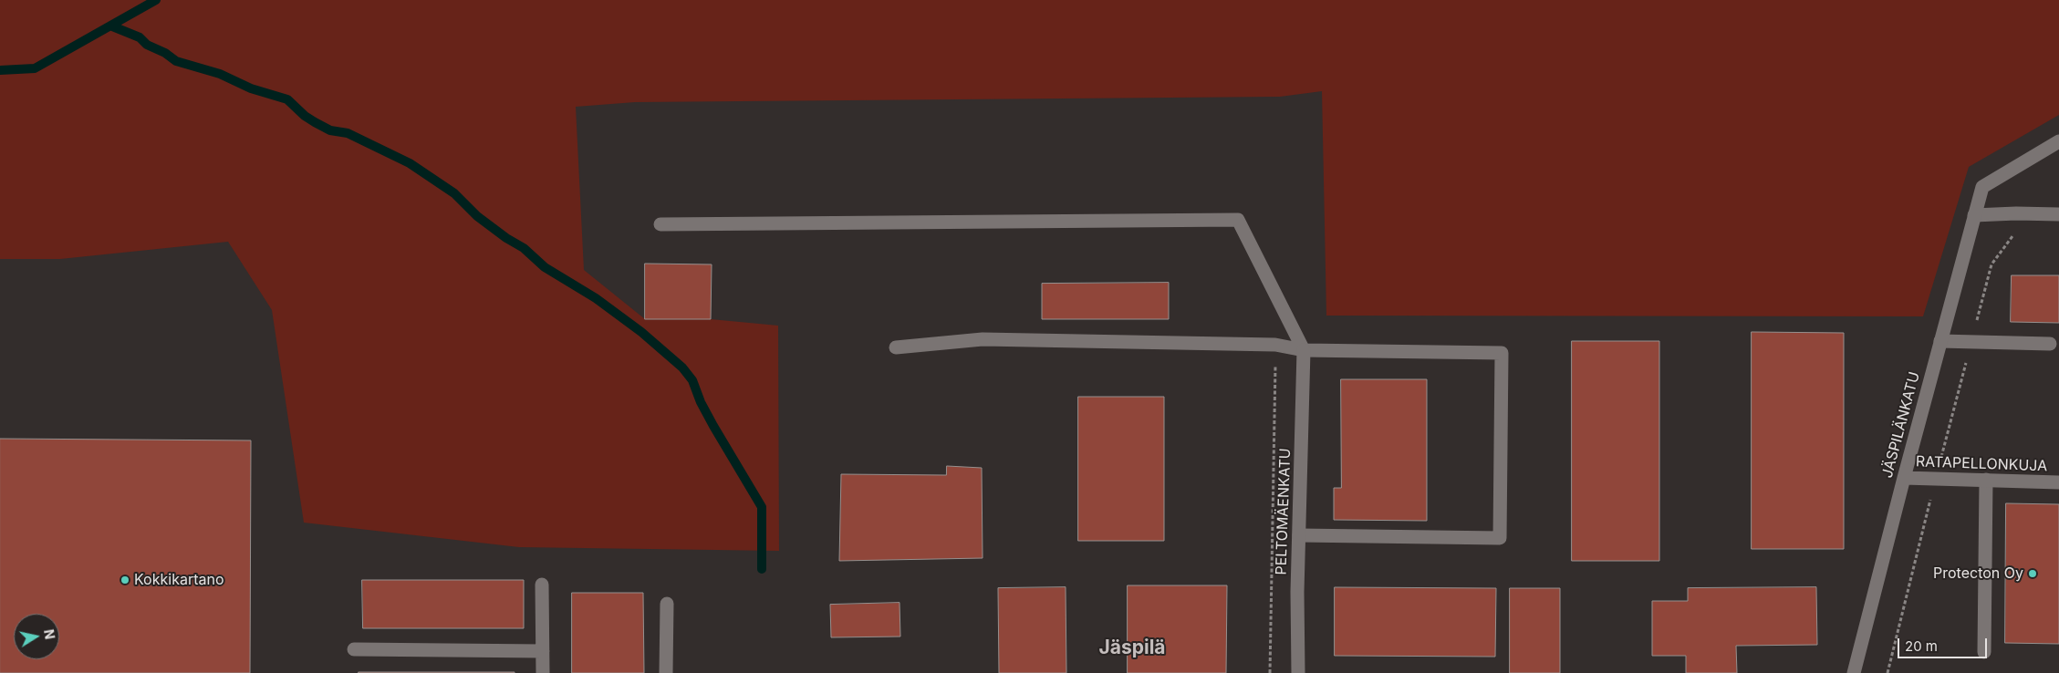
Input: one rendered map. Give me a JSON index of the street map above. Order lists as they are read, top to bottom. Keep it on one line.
{"streets":{"street":["JÄSPILÄNKATU","RATAPELLONKUJA","PELTOMÄENKATU"]},"crossings":[["JÄSPILÄNKATU","RATAPELLONKUJA"]],"districts":["Jäspilä"],"places":["Protecton Oy","Kokkikartano"],"scale_bar":"20 m","north":"right"}
